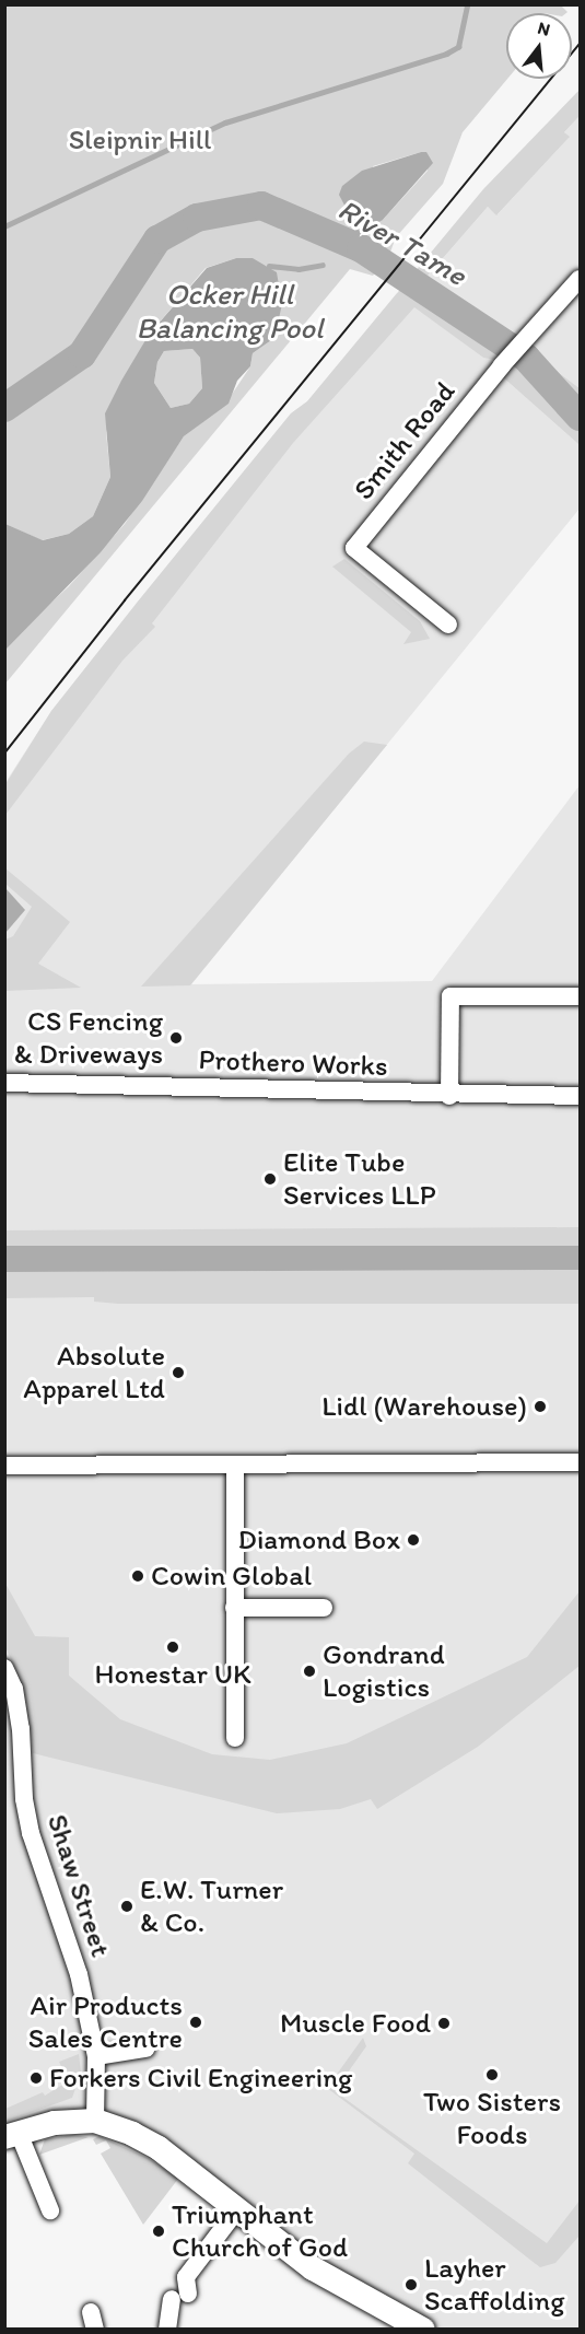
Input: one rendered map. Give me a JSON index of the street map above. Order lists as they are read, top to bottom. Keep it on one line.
{"streets":{"street":["Smith Road","Prothero Works","Shaw Street"]},"water":["River Tame","Ocker Hill Balancing Pool"],"parks":["Sleipnir Hill"],"places":["CS Fencing & Driveways","Elite Tube Services LLP","Absolute Apparel Ltd","Lidl (Warehouse)","Diamond Box","Cowin Global","Honestar UK","Gondrand Logistics","E.W. Turner & Co.","Air Products Sales Centre","Muscle Food","Two Sisters Foods","Forkers Civil Engineering","Triumphant Church of God","Layher Scaffolding"],"north":"top"}
